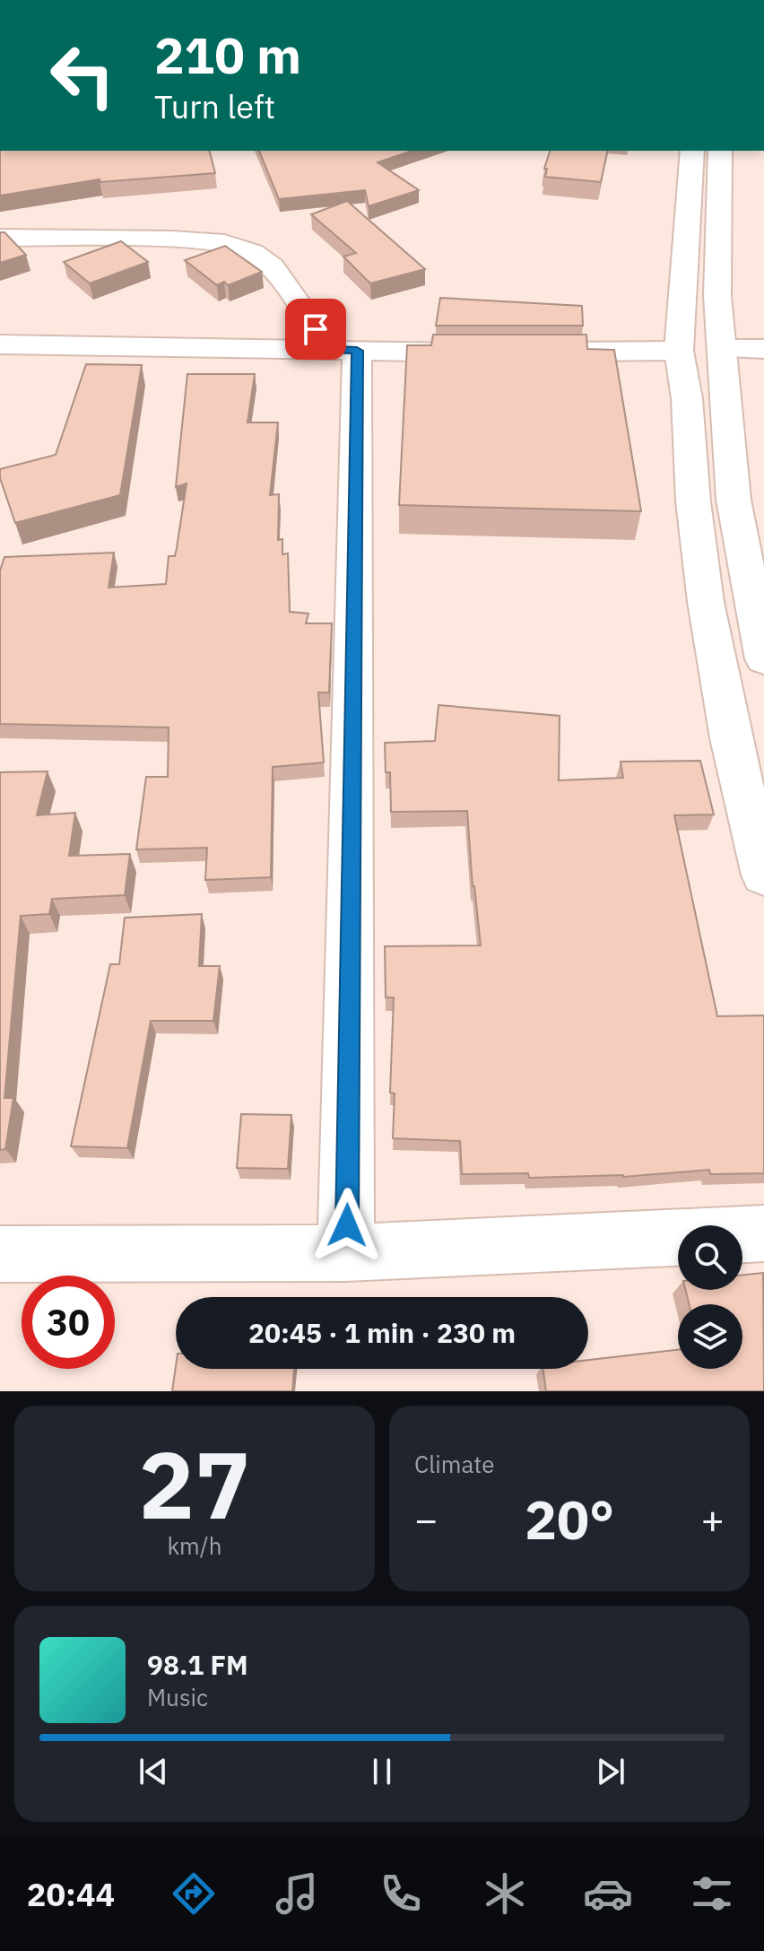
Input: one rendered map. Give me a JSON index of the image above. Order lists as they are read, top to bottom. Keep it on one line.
{"page":{"turn":["210 m","Turn left"],"limit":"30","trip":"20:45 · 1 min · 230 m","tile":[["27","km/h"],"Climate"],"heat":["−","20°","+"],"song":["98.1 FM","Music"],"tabs":"20:44"}}
